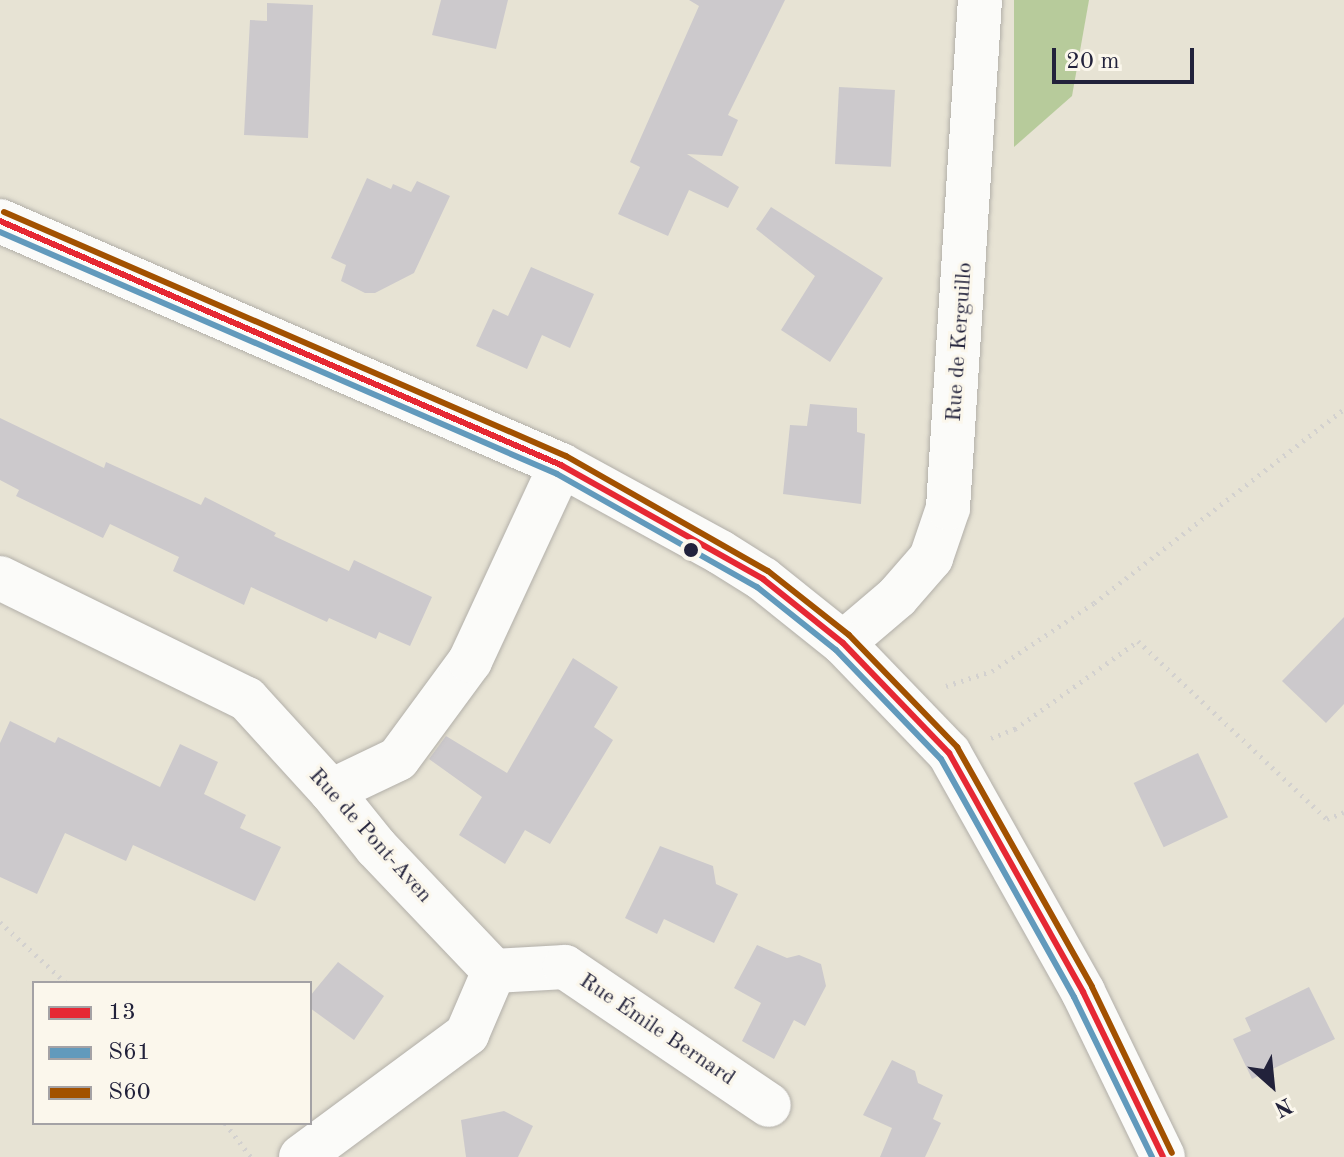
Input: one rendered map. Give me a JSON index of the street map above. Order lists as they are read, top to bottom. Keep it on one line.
{"streets":{"street":["Rue de Kerguillo","Rue de Pont-Aven","Rue Émile Bernard"]},"crossings":[["Rue de Pont-Aven","Rue Émile Bernard"]],"lines":["transit line S60","transit line 13","transit line S61"],"legend":["13","S61","S60"],"scale_bar":"20 m","north":"bottom right"}
